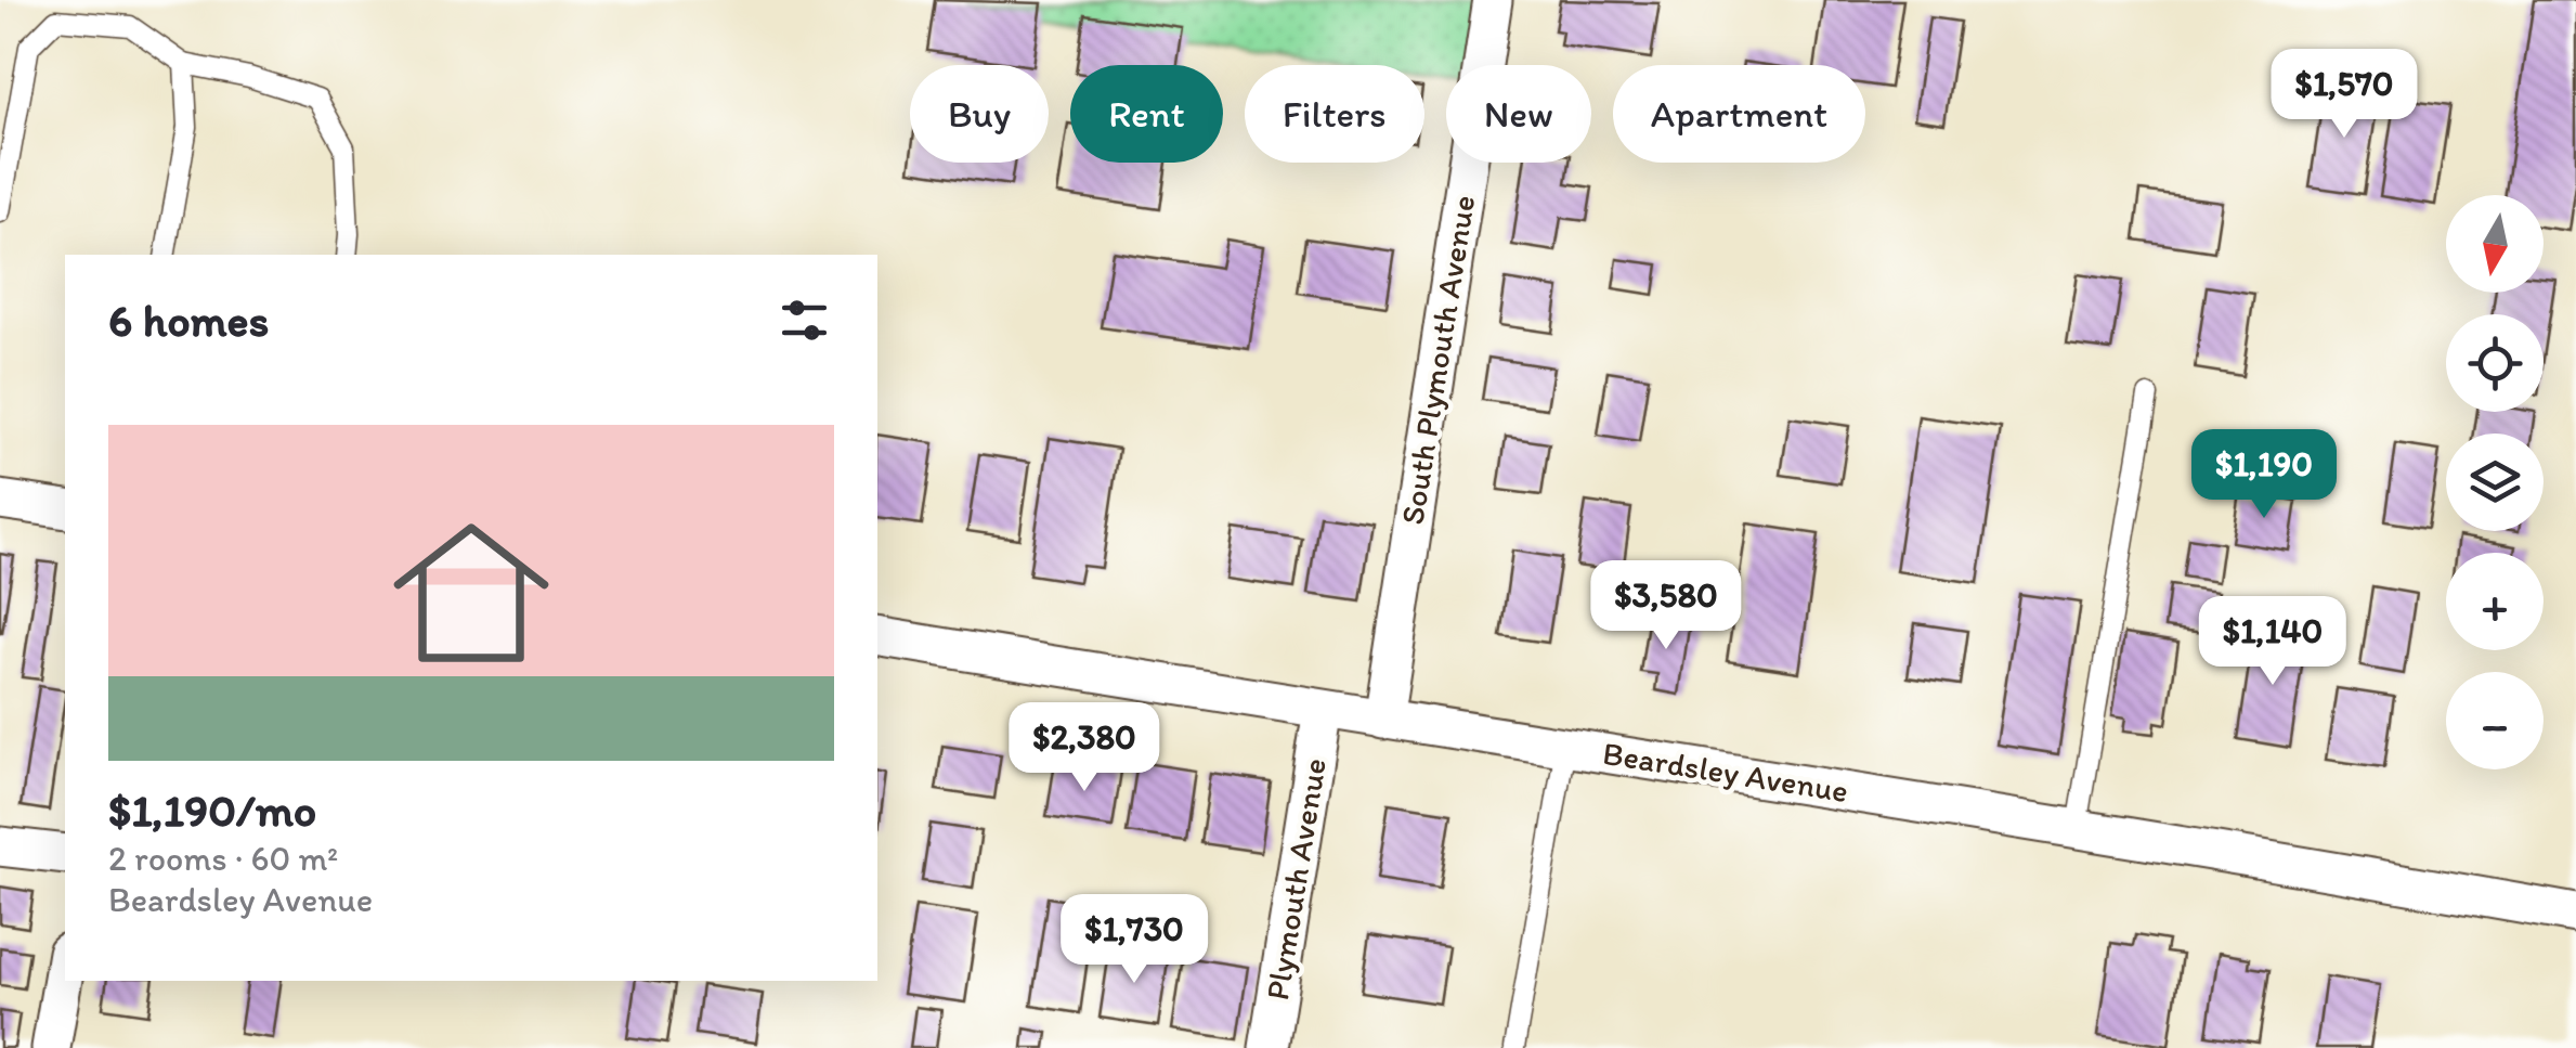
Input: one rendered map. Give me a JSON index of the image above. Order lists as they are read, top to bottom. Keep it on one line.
{"streets":{"street":["South Plymouth Avenue","Beardsley Avenue","Plymouth Avenue"]},"crossings":[["South Plymouth Avenue","Beardsley Avenue"],["Beardsley Avenue","Plymouth Avenue"]],"north":"bottom","page":{"price":["$1,570","$1,190","$3,580","$1,140","$2,380","$1,730"],"chip":["Buy","Rent","Filters","New","Apartment"],"map_buttons":["+","−"],"heading":"6 homes","list":[{"name":"$1,190/mo","note":"2 rooms · 60 m² · Beardsley Avenue"}]}}
